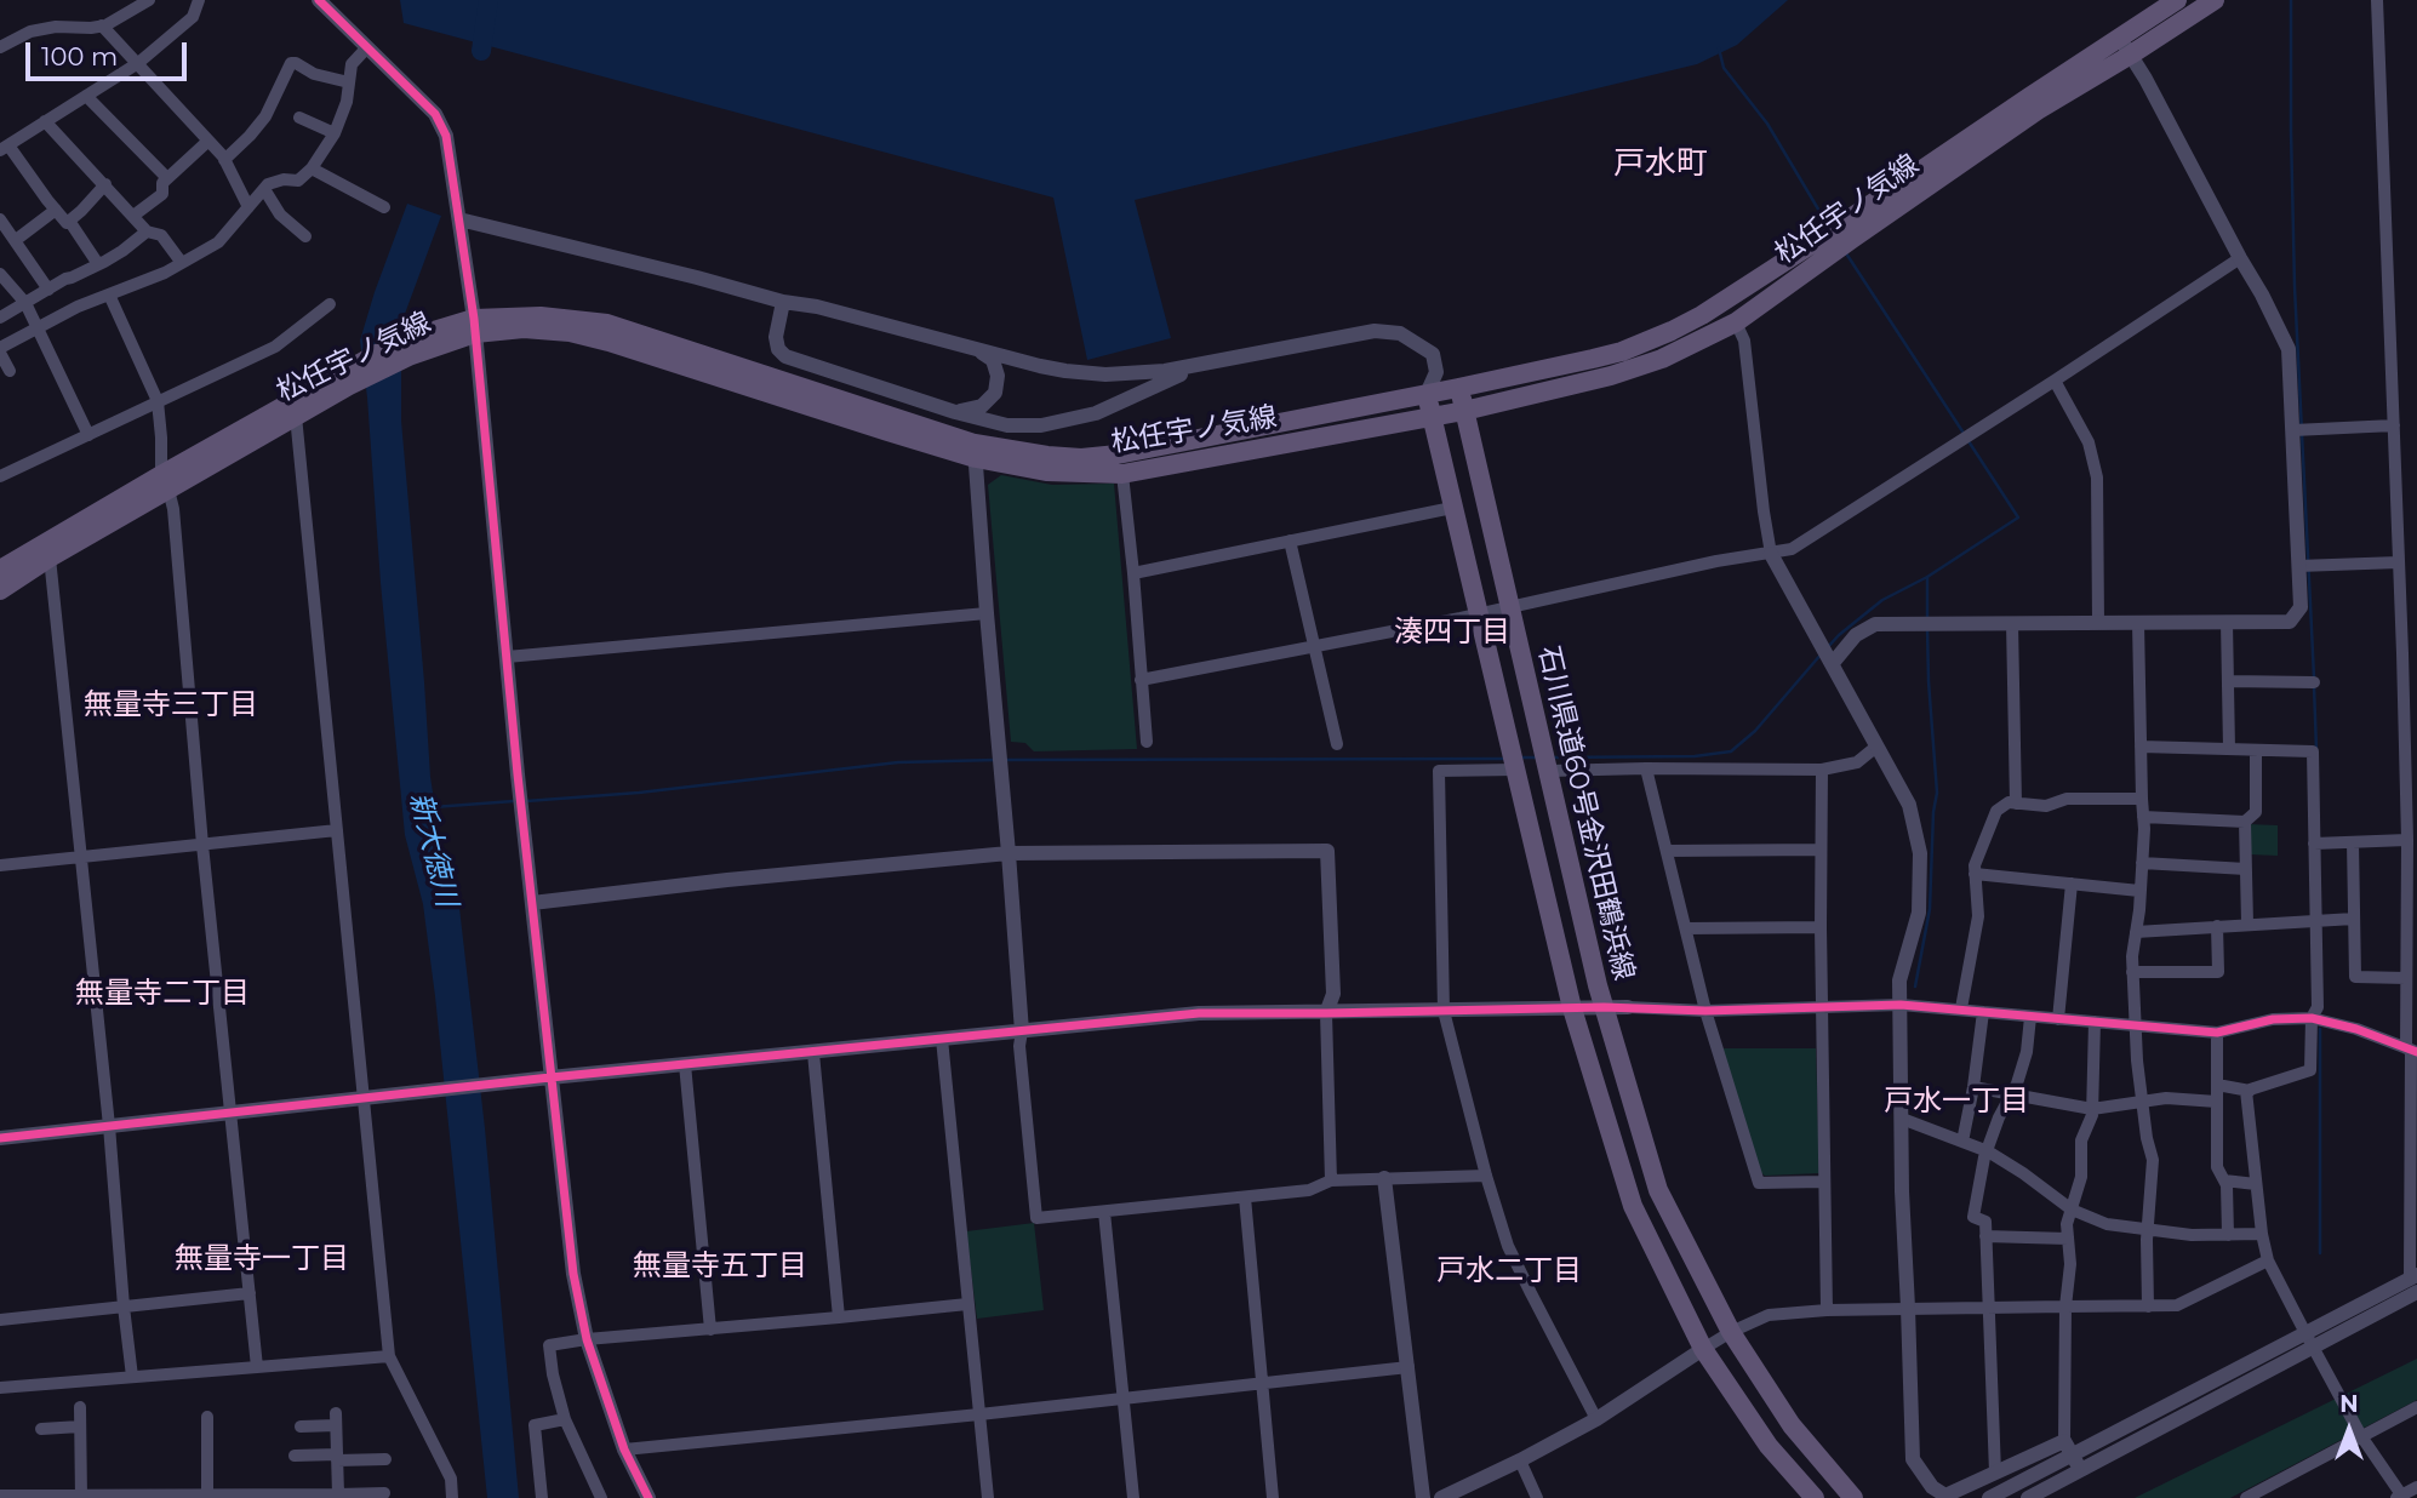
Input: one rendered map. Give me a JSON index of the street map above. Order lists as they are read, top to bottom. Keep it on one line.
{"streets":{"main road":["松任宇ノ気線","石川県道60号金沢田鶴浜線"]},"crossings":[["松任宇ノ気線","石川県道60号金沢田鶴浜線"]],"districts":["戸水町","湊四丁目","無量寺三丁目","無量寺二丁目","戸水一丁目","無量寺一丁目","無量寺五丁目","戸水二丁目"],"water":["新大徳川"],"scale_bar":"100 m","north":"top"}
